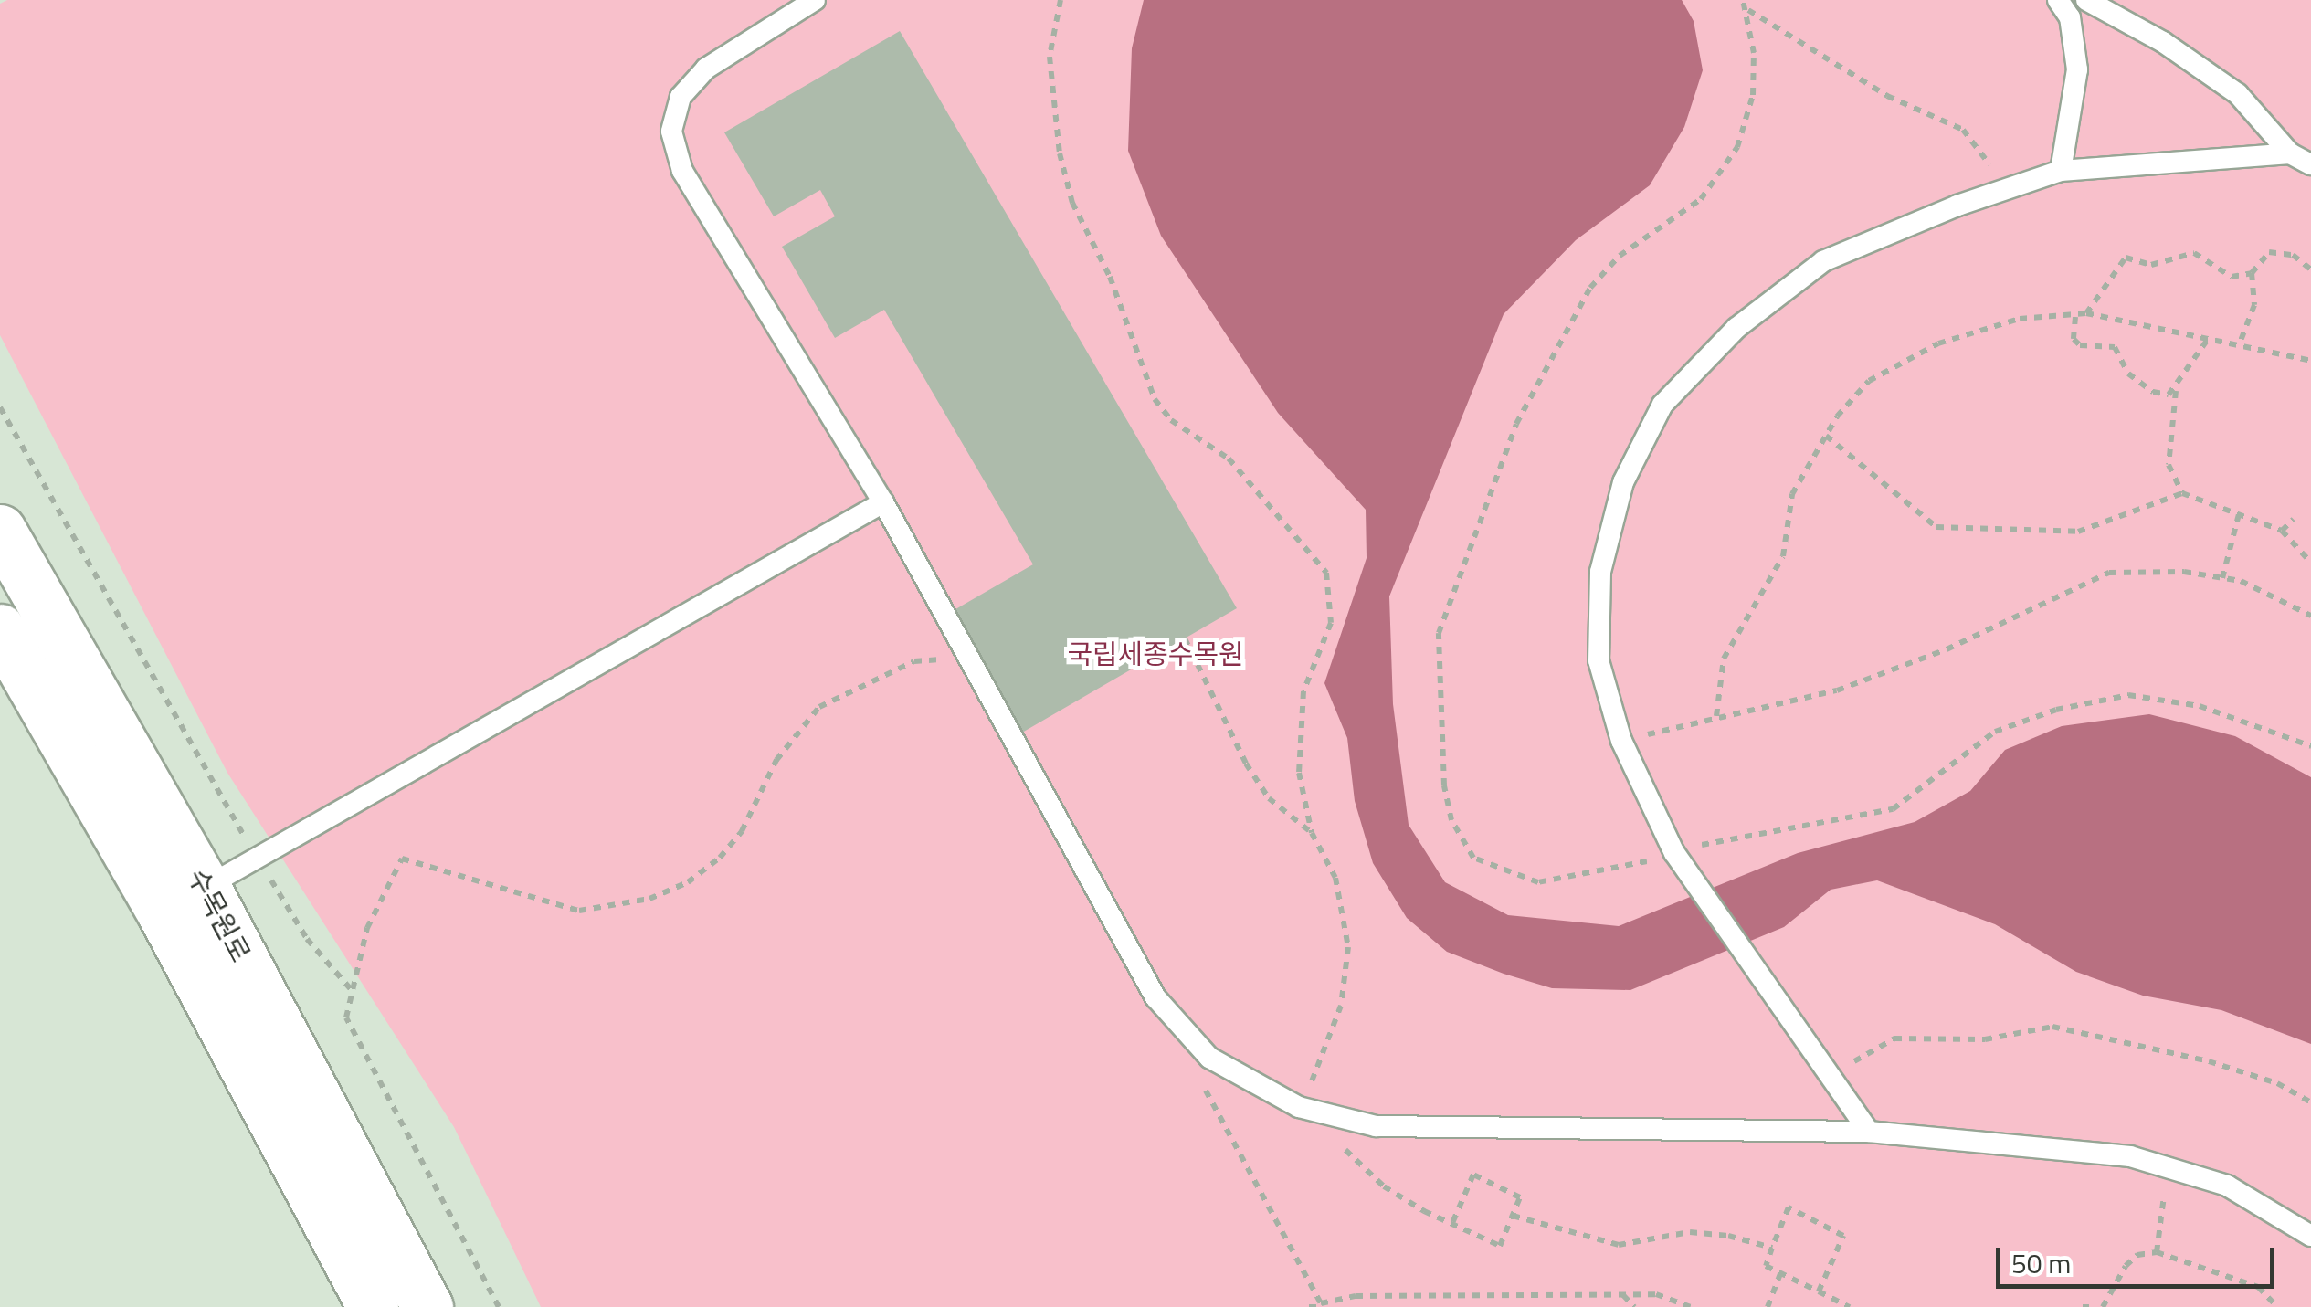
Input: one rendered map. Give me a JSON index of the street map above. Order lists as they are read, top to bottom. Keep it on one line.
{"streets":{"street":["수목원로"]},"parks":["국립세종수목원"],"scale_bar":"50 m"}
